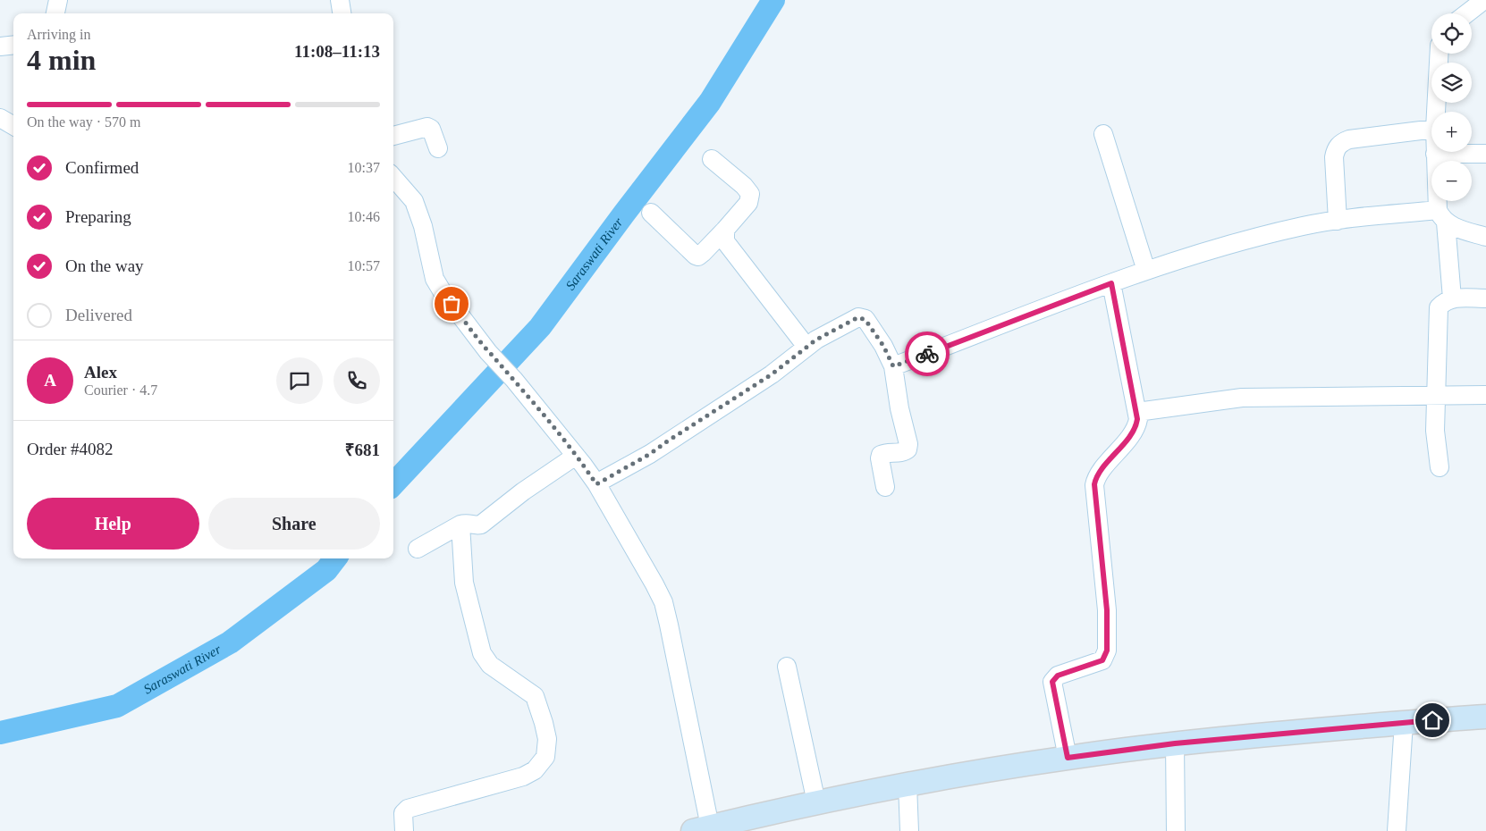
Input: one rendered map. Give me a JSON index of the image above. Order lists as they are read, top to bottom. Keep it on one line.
{"water":["Saraswati River"],"page":{"map_buttons":["+","−"],"heading":["4 min","Arriving in","11:08–11:13"],"panel":["Alex","Courier · 4.7","Order #4082","₹681"],"bar":"On the way · 570 m","list":[["Confirmed","10:37"],["Preparing","10:46"],["On the way","10:57"],"Delivered"],"round":"A","buttons":["Help","Share"]}}
